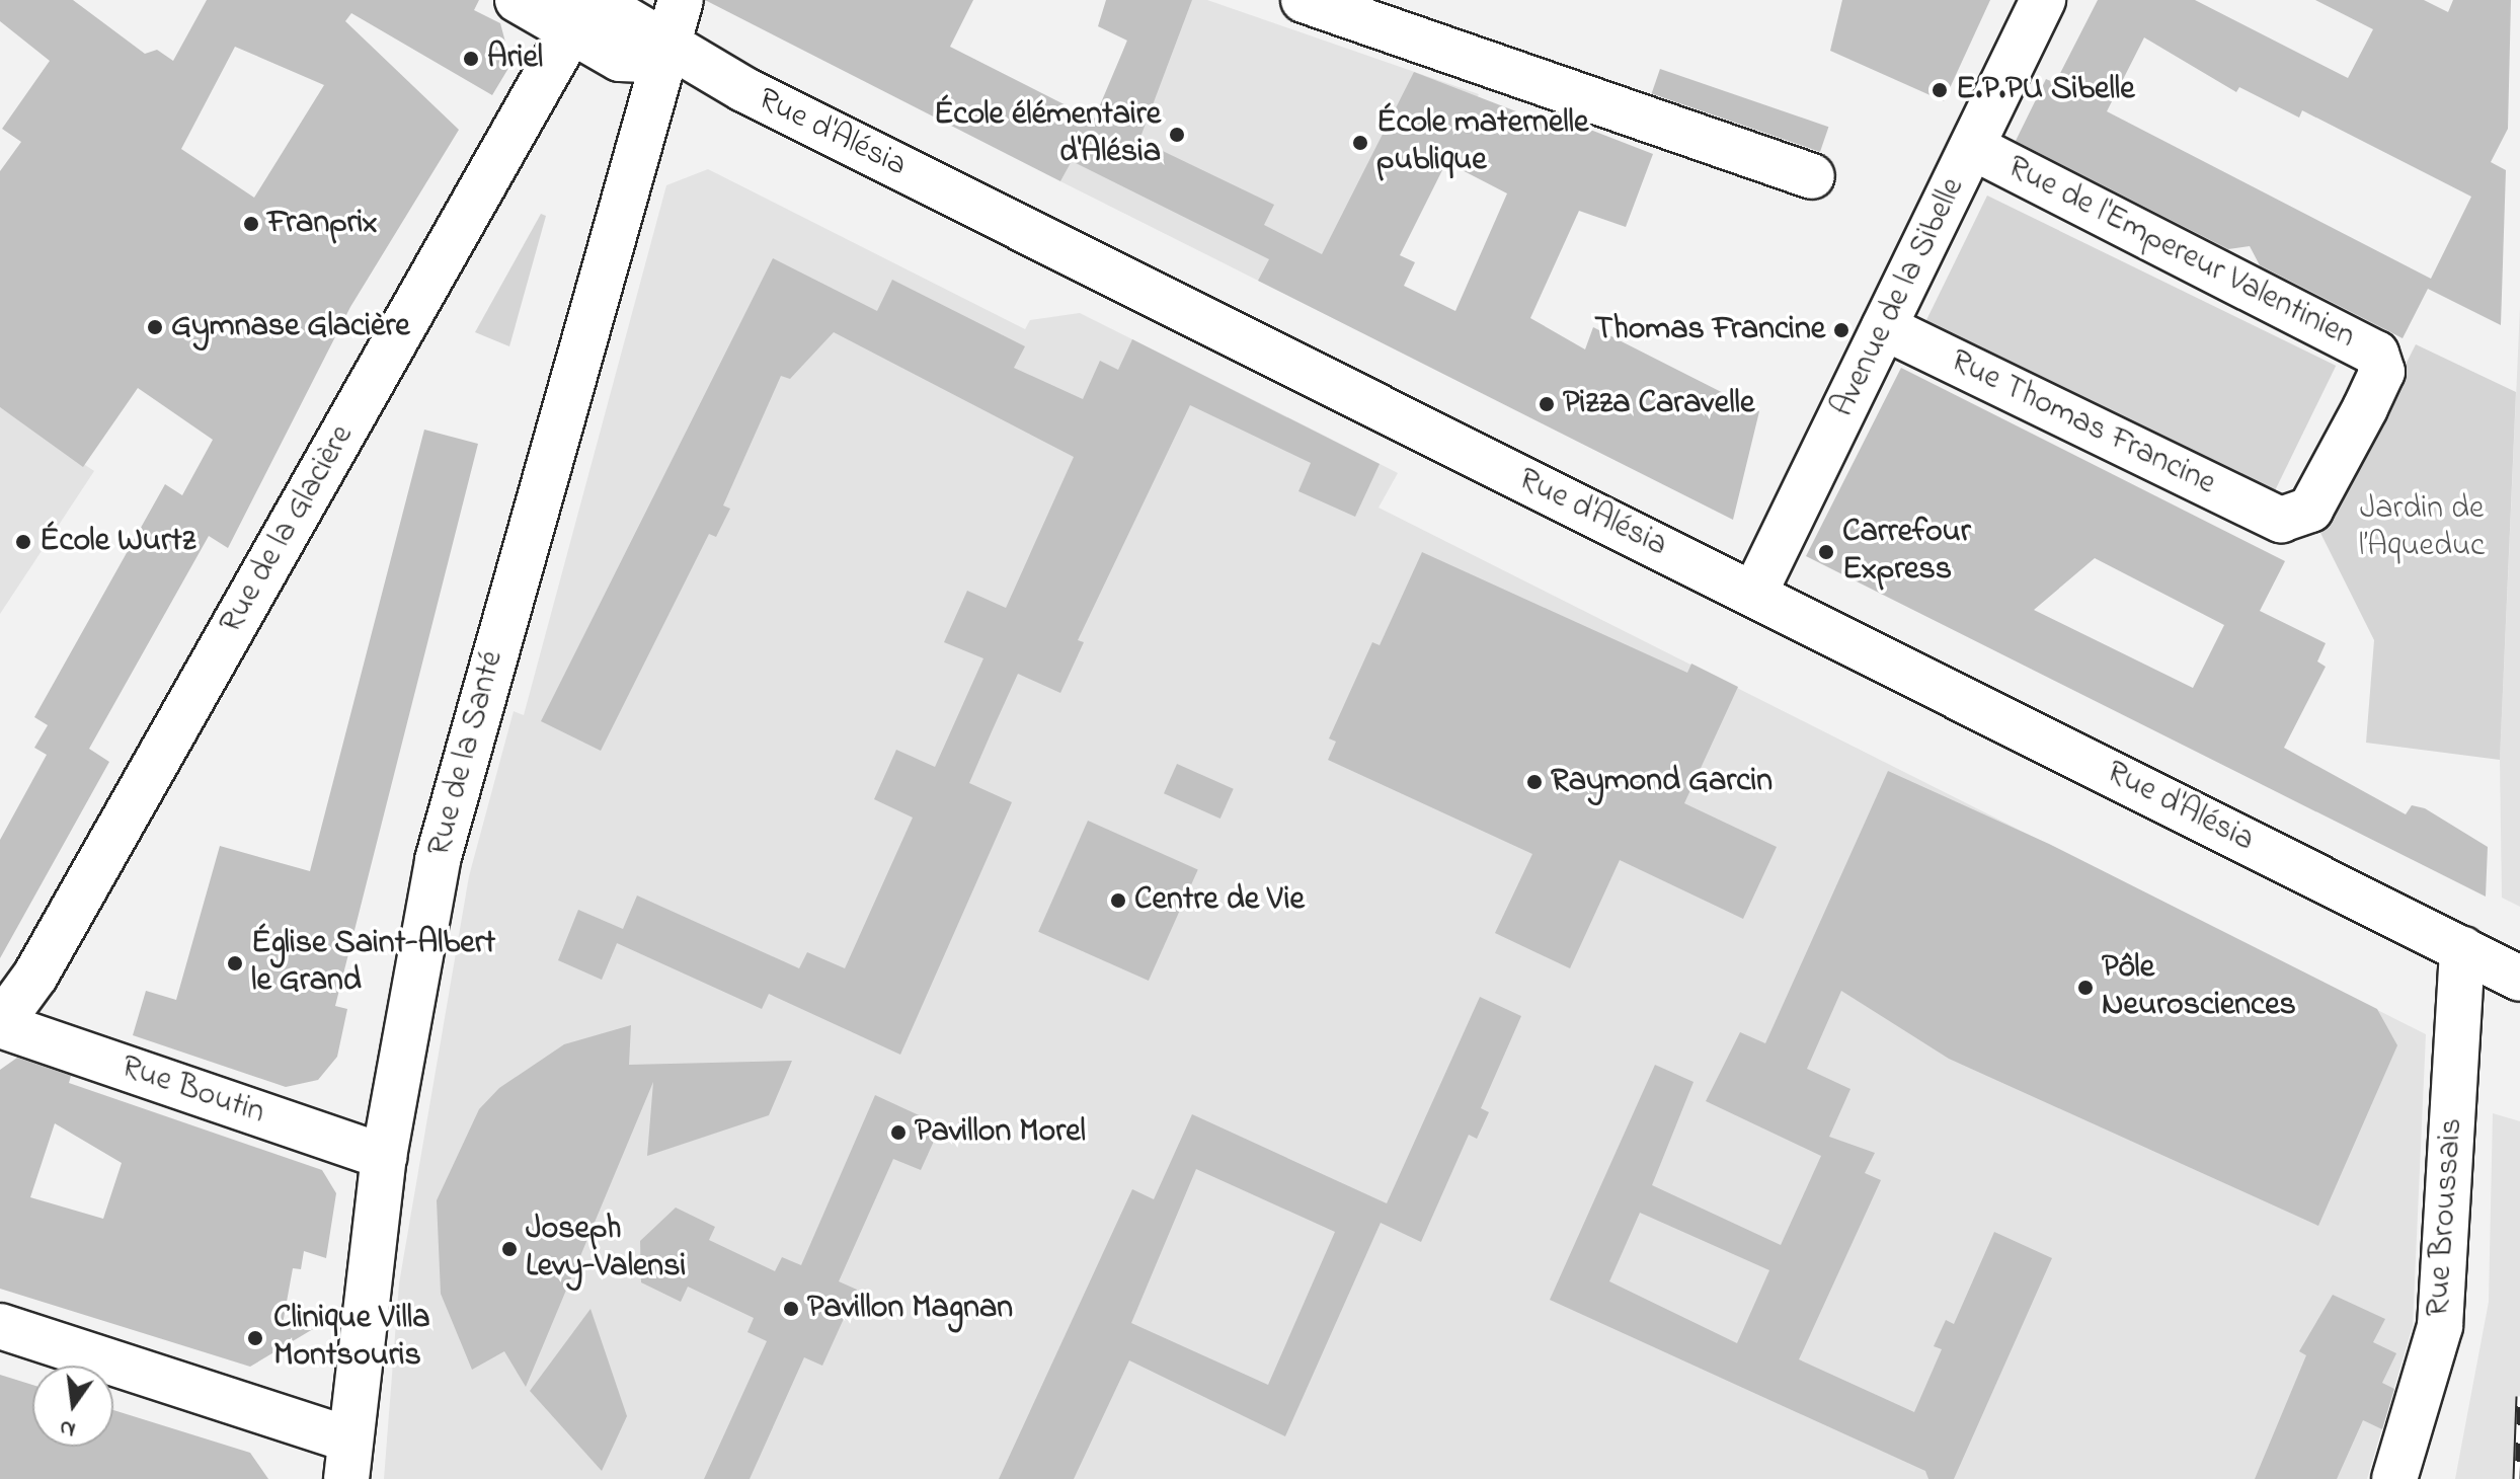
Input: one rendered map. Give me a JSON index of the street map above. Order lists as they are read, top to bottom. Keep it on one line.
{"streets":{"street":["Rue d'Alésia","Rue de l'Empereur Valentinien","Avenue de la Sibelle","Rue Thomas Francine","Rue de la Glacière","Rue de la Santé","Rue Boutin","Rue Broussais"]},"crossings":[["Rue d'Alésia","Avenue de la Sibelle"],["Rue d'Alésia","Rue de la Glacière"],["Rue d'Alésia","Rue de la Santé"],["Rue d'Alésia","Rue Broussais"],["Rue de l'Empereur Valentinien","Avenue de la Sibelle"],["Rue de l'Empereur Valentinien","Rue Thomas Francine"],["Avenue de la Sibelle","Rue Thomas Francine"],["Rue de la Glacière","Rue Boutin"],["Rue de la Santé","Rue Boutin"]],"parks":["Jardin de l’Aqueduc"],"places":["Ariel","E.P.PU Sibelle","École élémentaire d'Alésia","École maternelle publique","Franprix","Gymnase Glacière","Thomas Francine","Pizza Caravelle","École Wurtz","Carrefour Express","Raymond Garcin","Centre de Vie","Église Saint-Albert le Grand","Pôle Neurosciences","Pavillon Morel","Joseph Levy-Valensi","Pavillon Magnan","Clinique Villa Montsouris"],"north":"bottom"}
